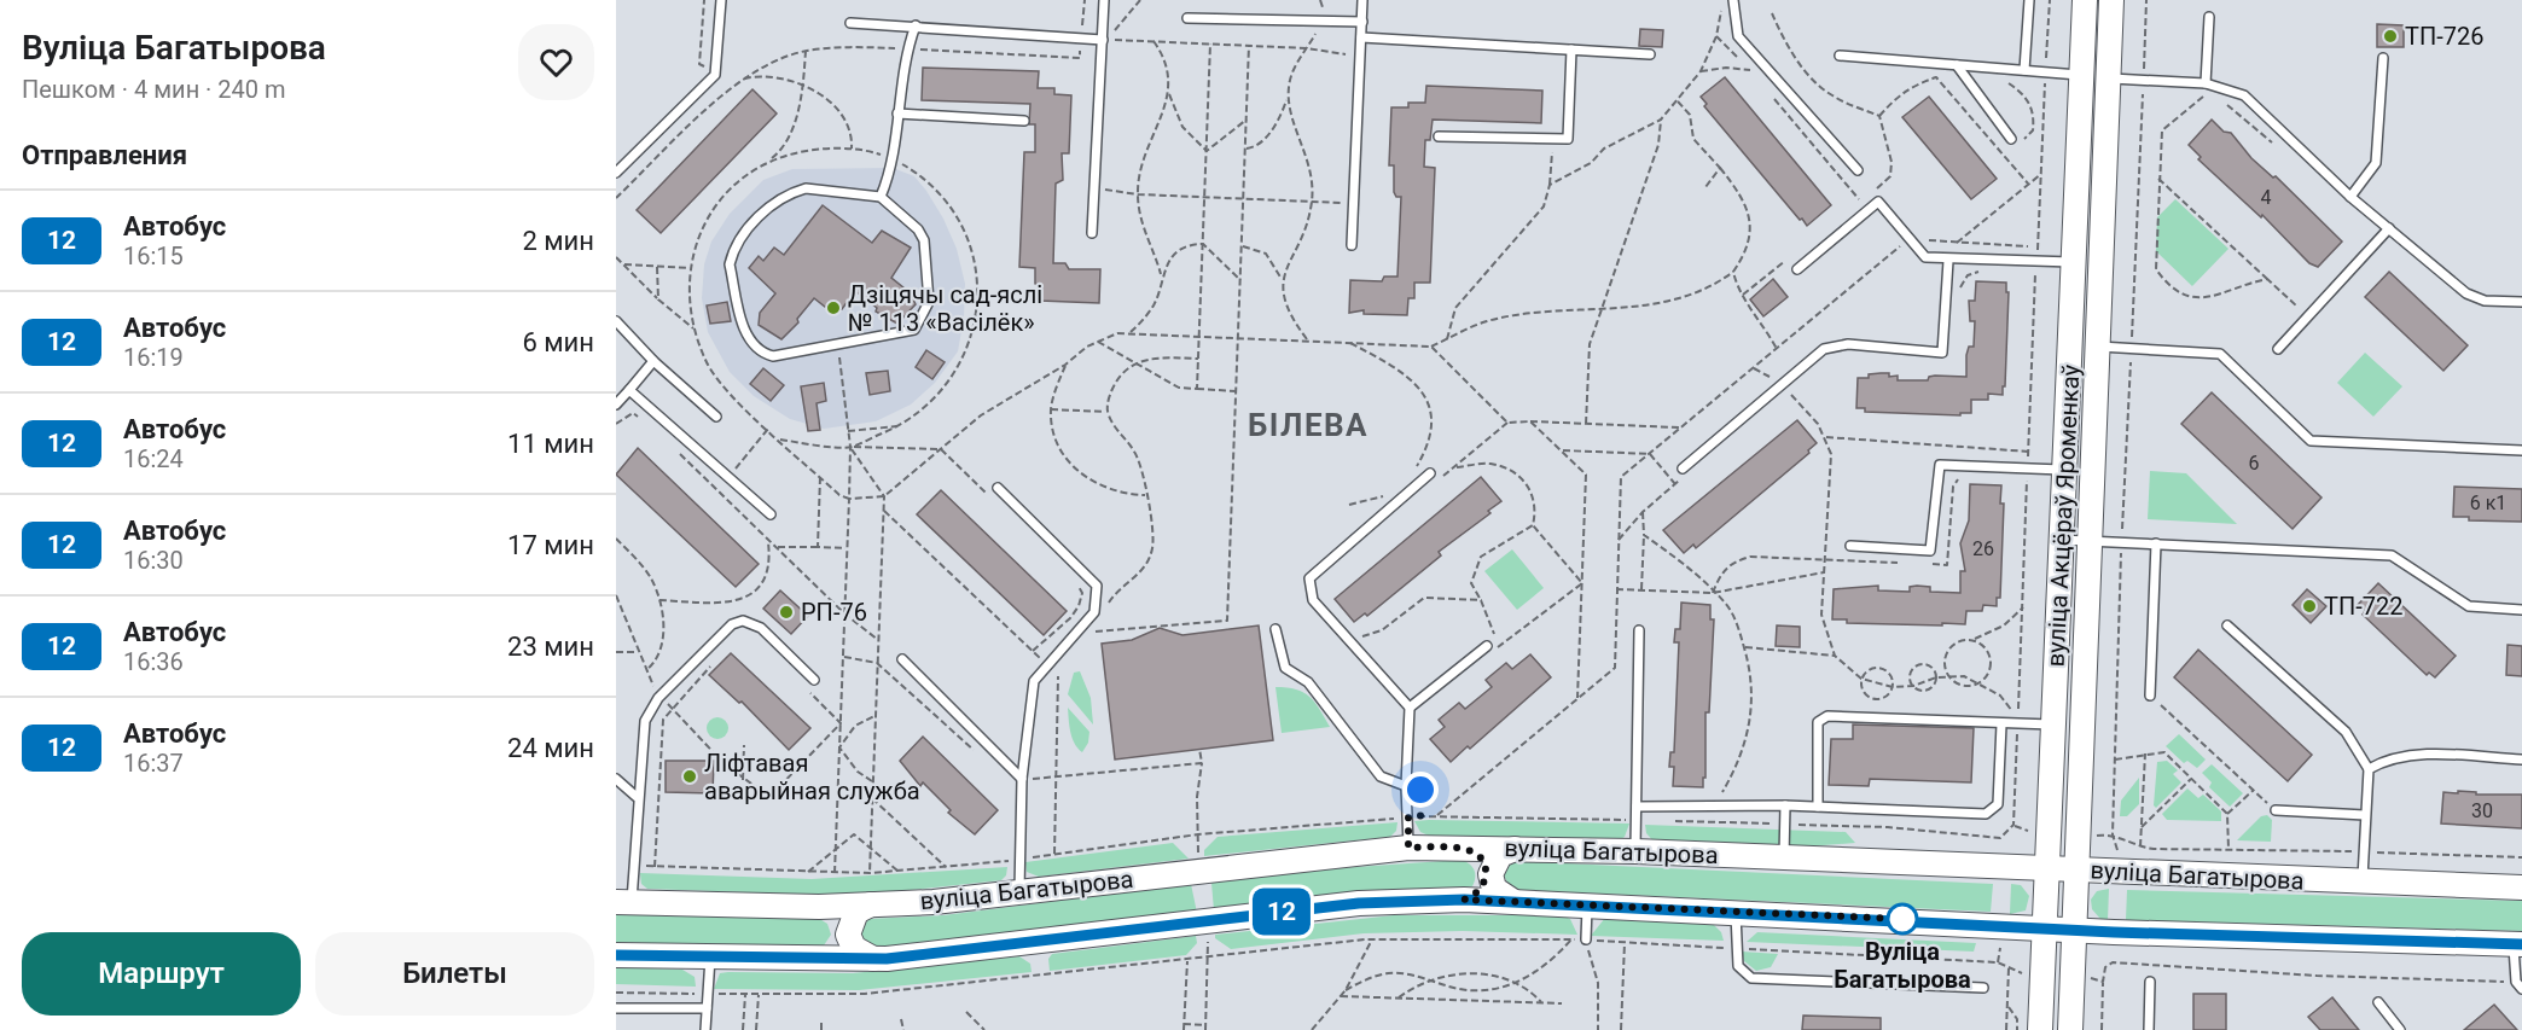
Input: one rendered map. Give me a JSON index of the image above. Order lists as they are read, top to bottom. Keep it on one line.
{"streets":{"street":["вуліца Акцёраў Яроменкаў","вуліца Багатырова"]},"crossings":[["вуліца Акцёраў Яроменкаў","вуліца Багатырова"]],"districts":["БІЛЕВА"],"places":["ТП-726","Дзіцячы сад-яслі № 113 «Васілёк»","ТП-722","РП-76","Ліфтавая аварыйная служба","Вуліца Багатырова"],"lines":["bus line 12"],"house_numbers":["4","6","6 к1","26","30"],"page":{"heading":[["Вуліца Багатырова","Пешком · 4 мин · 240 m"],"Отправления"],"on_map":"12","list":[{"mark":"12","name":"Автобус","note":"16:15","value":"2 мин"},{"mark":"12","name":"Автобус","note":"16:19","value":"6 мин"},{"mark":"12","name":"Автобус","note":"16:24","value":"11 мин"},{"mark":"12","name":"Автобус","note":"16:30","value":"17 мин"},{"mark":"12","name":"Автобус","note":"16:36","value":"23 мин"},{"mark":"12","name":"Автобус","note":"16:37","value":"24 мин"}],"buttons":["Маршрут","Билеты"]}}
